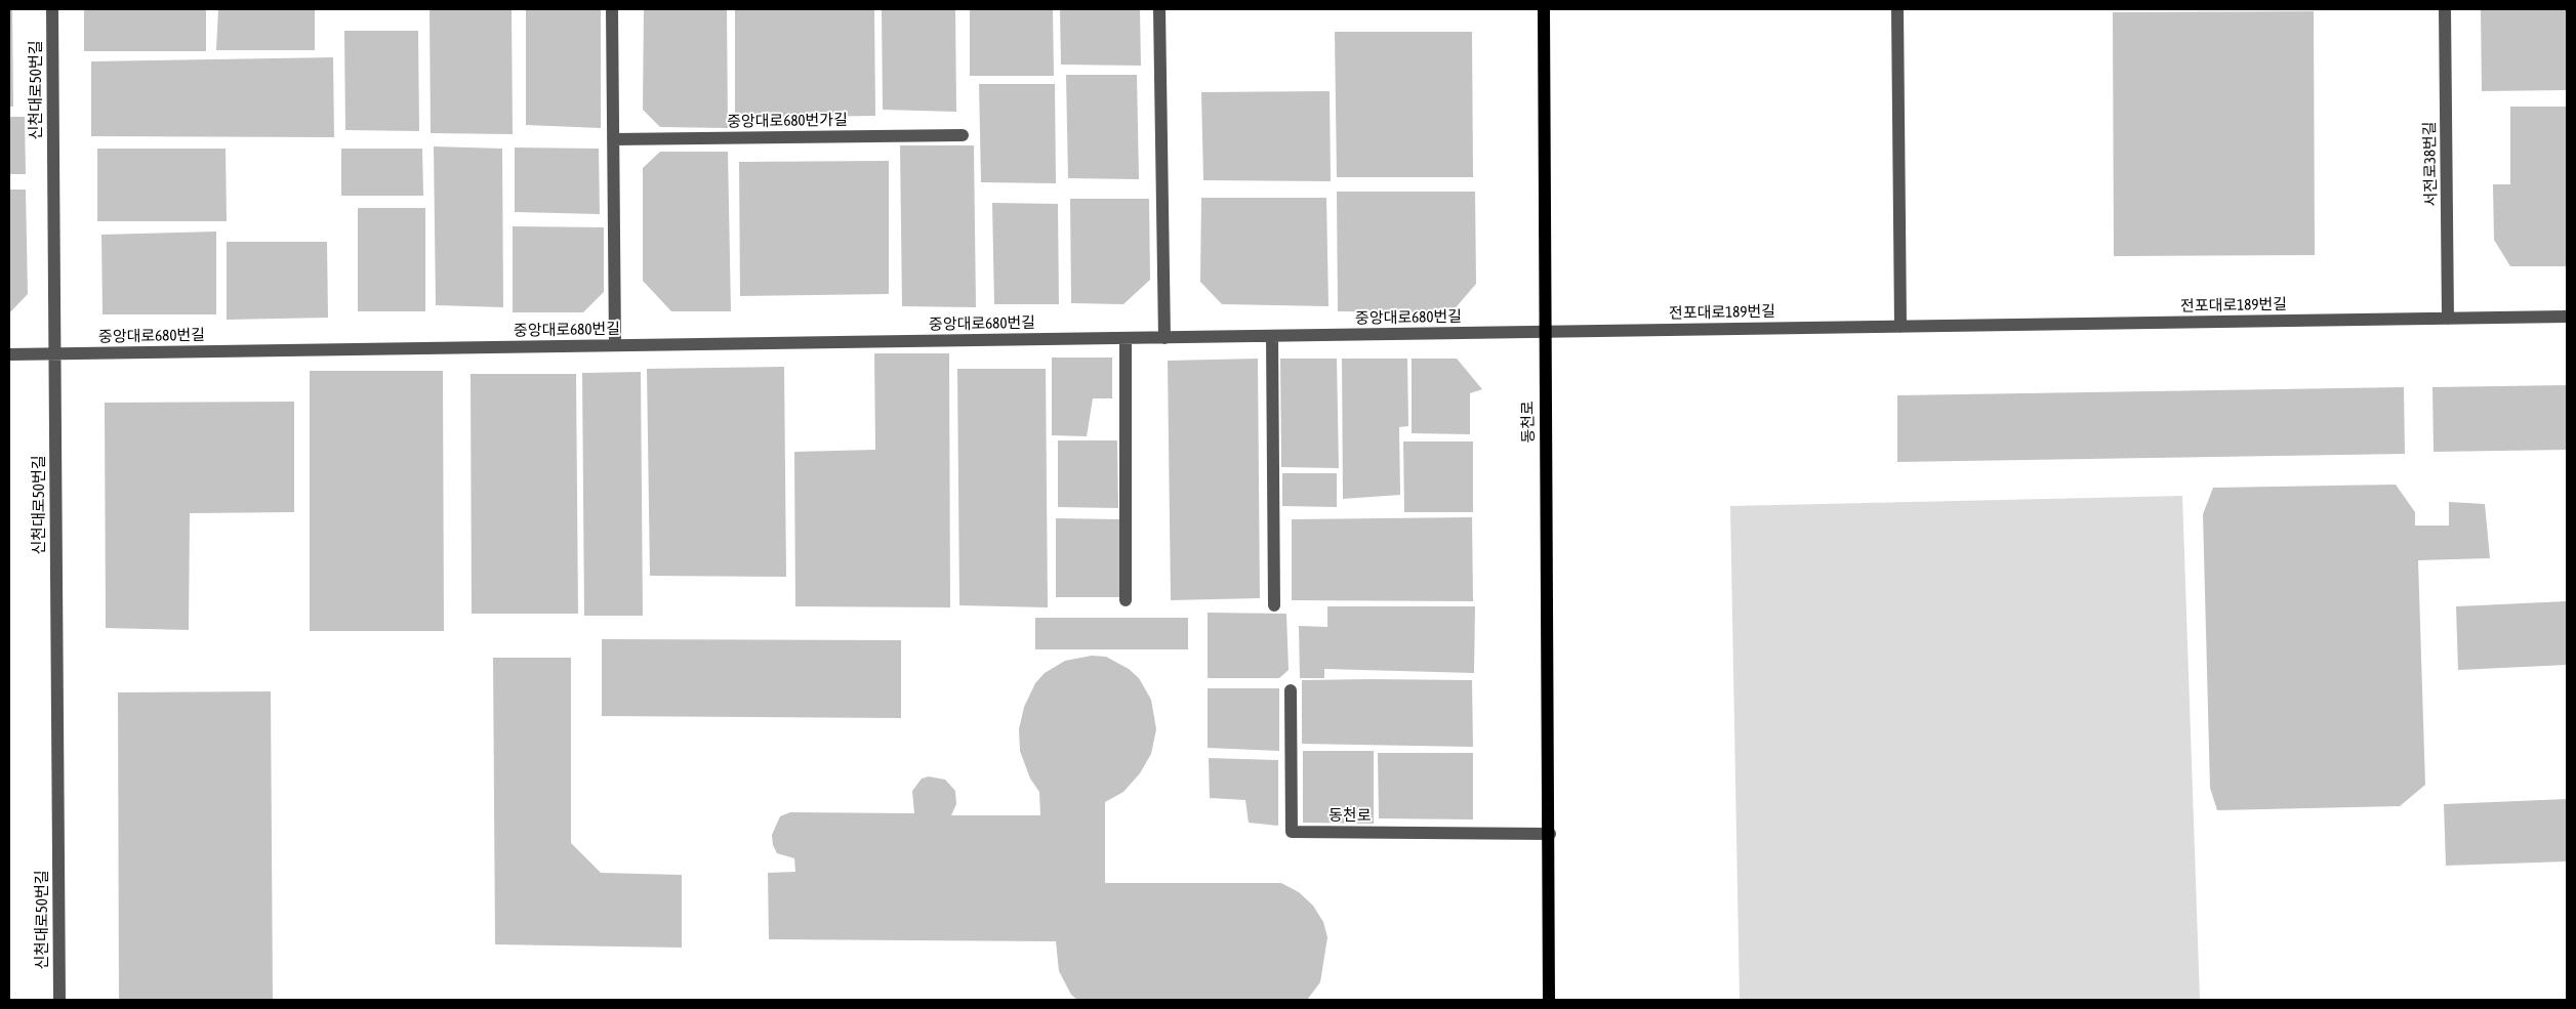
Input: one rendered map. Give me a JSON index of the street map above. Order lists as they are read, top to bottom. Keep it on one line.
{"streets":{"main road":["동천로"],"street":["신천대로50번길","중앙대로680번가길","서전로38번길","전포대로189번길","중앙대로680번길"]},"crossings":[["신천대로50번길","중앙대로680번길"],["서전로38번길","전포대로189번길"],["전포대로189번길","중앙대로680번길"],["전포대로189번길","동천로"],["중앙대로680번길","동천로"]]}
